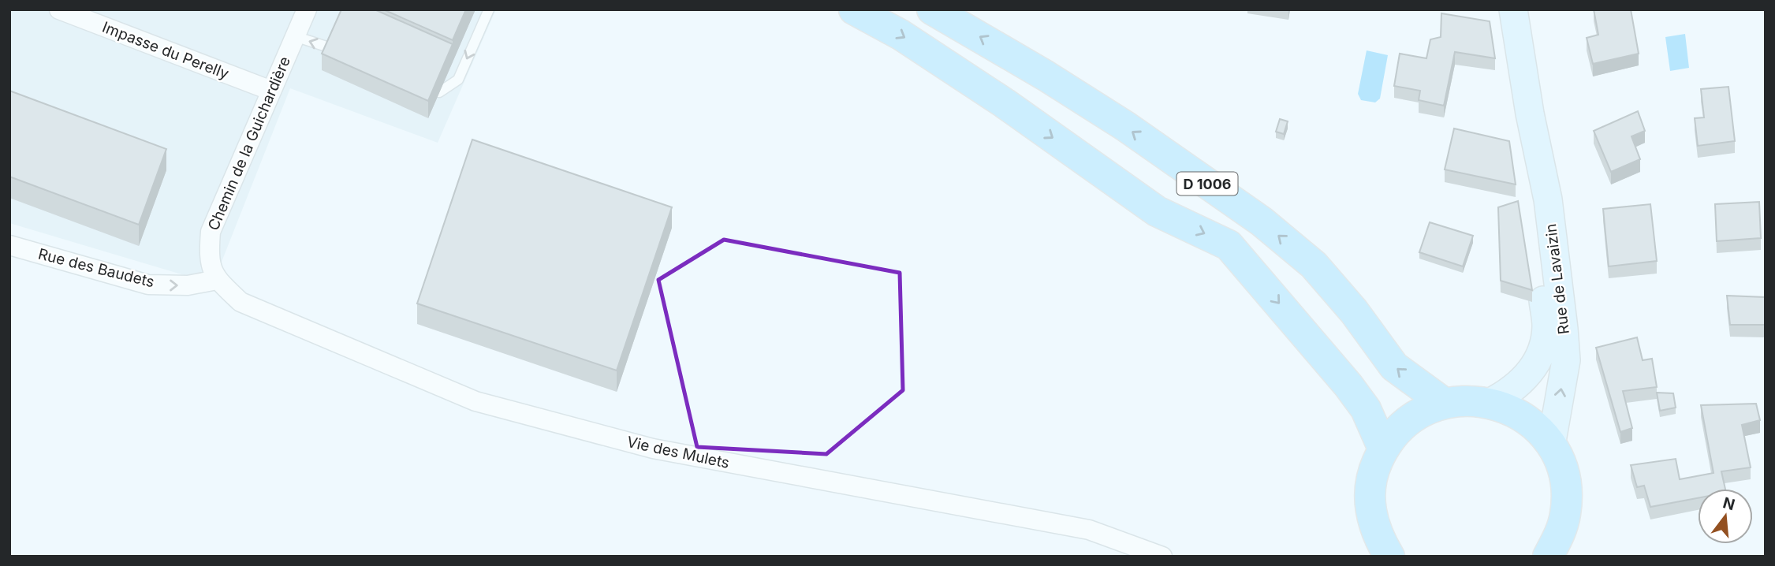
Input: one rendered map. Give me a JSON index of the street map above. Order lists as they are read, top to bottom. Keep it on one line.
{"streets":{"main road":["D 1006","Rue de Lavaizin"],"street":["Impasse du Perelly","Chemin de la Guichardière","Rue des Baudets","Vie des Mulets"]},"crossings":[["Impasse du Perelly","Chemin de la Guichardière"],["Chemin de la Guichardière","Rue des Baudets"],["Chemin de la Guichardière","Vie des Mulets"],["Rue des Baudets","Vie des Mulets"]],"one_way":["Rue des Baudets"],"north":"top"}
